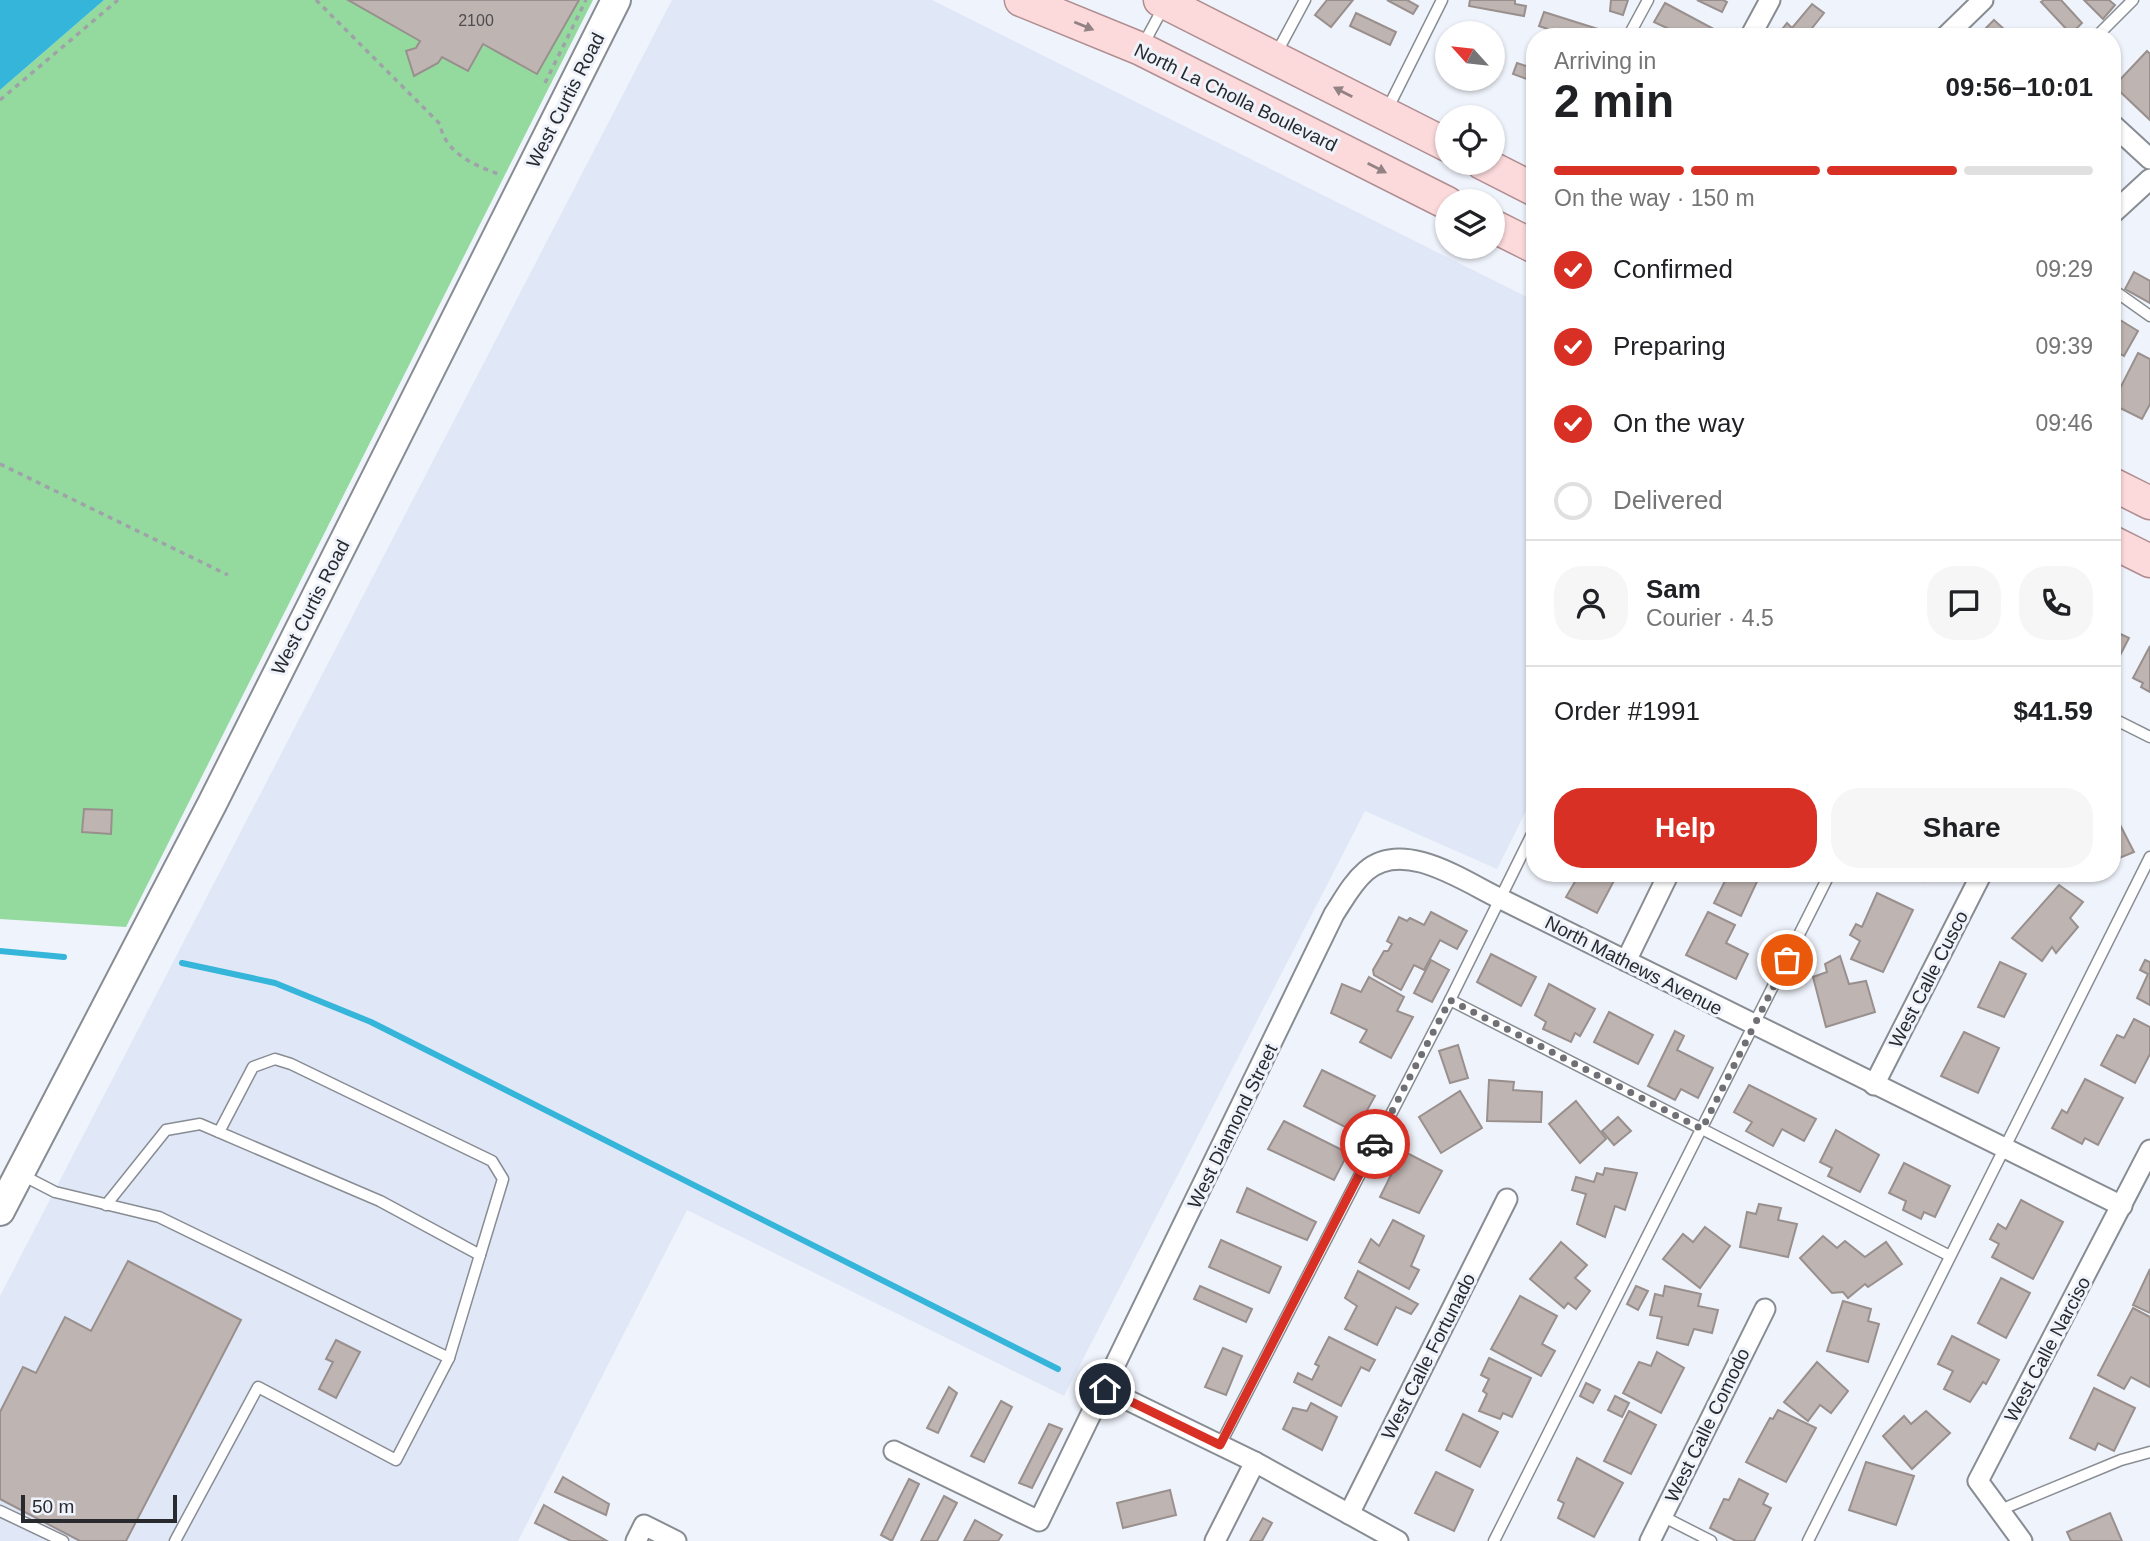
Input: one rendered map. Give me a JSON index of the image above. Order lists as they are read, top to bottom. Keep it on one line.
{"streets":{"main road":["North La Cholla Boulevard"],"street":["West Curtis Road","North Mathews Avenue","West Calle Cusco","West Diamond Street","West Calle Narciso","West Calle Fortunado","West Calle Comodo"]},"crossings":[["North Mathews Avenue","West Calle Cusco"],["North Mathews Avenue","West Diamond Street"],["North Mathews Avenue","West Calle Narciso"]],"house_numbers":["2100"],"scale_bar":"50 m","north":"top left","page":{"heading":["2 min","Arriving in","09:56–10:01"],"panel":["Sam","Courier · 4.5","Order #1991","$41.59"],"bar":"On the way · 150 m","list":[["Confirmed","09:29"],["Preparing","09:39"],["On the way","09:46"],"Delivered"],"buttons":["Help","Share"],"scale":"50 m"}}
